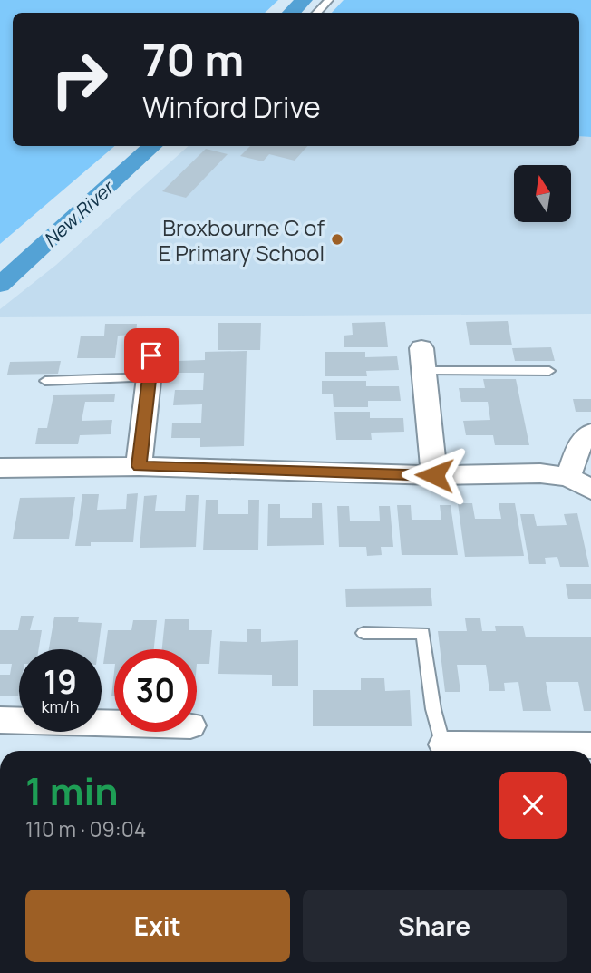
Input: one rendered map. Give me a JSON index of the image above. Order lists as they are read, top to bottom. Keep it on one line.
{"water":["New River"],"places":["Broxbourne C of E Primary School"],"north":"top","page":{"turn":["70 m","Winford Drive"],"speed":"19 km/h","limit":"30","heading":["1 min","110 m · 09:04"],"buttons":["Exit","Share"]}}
